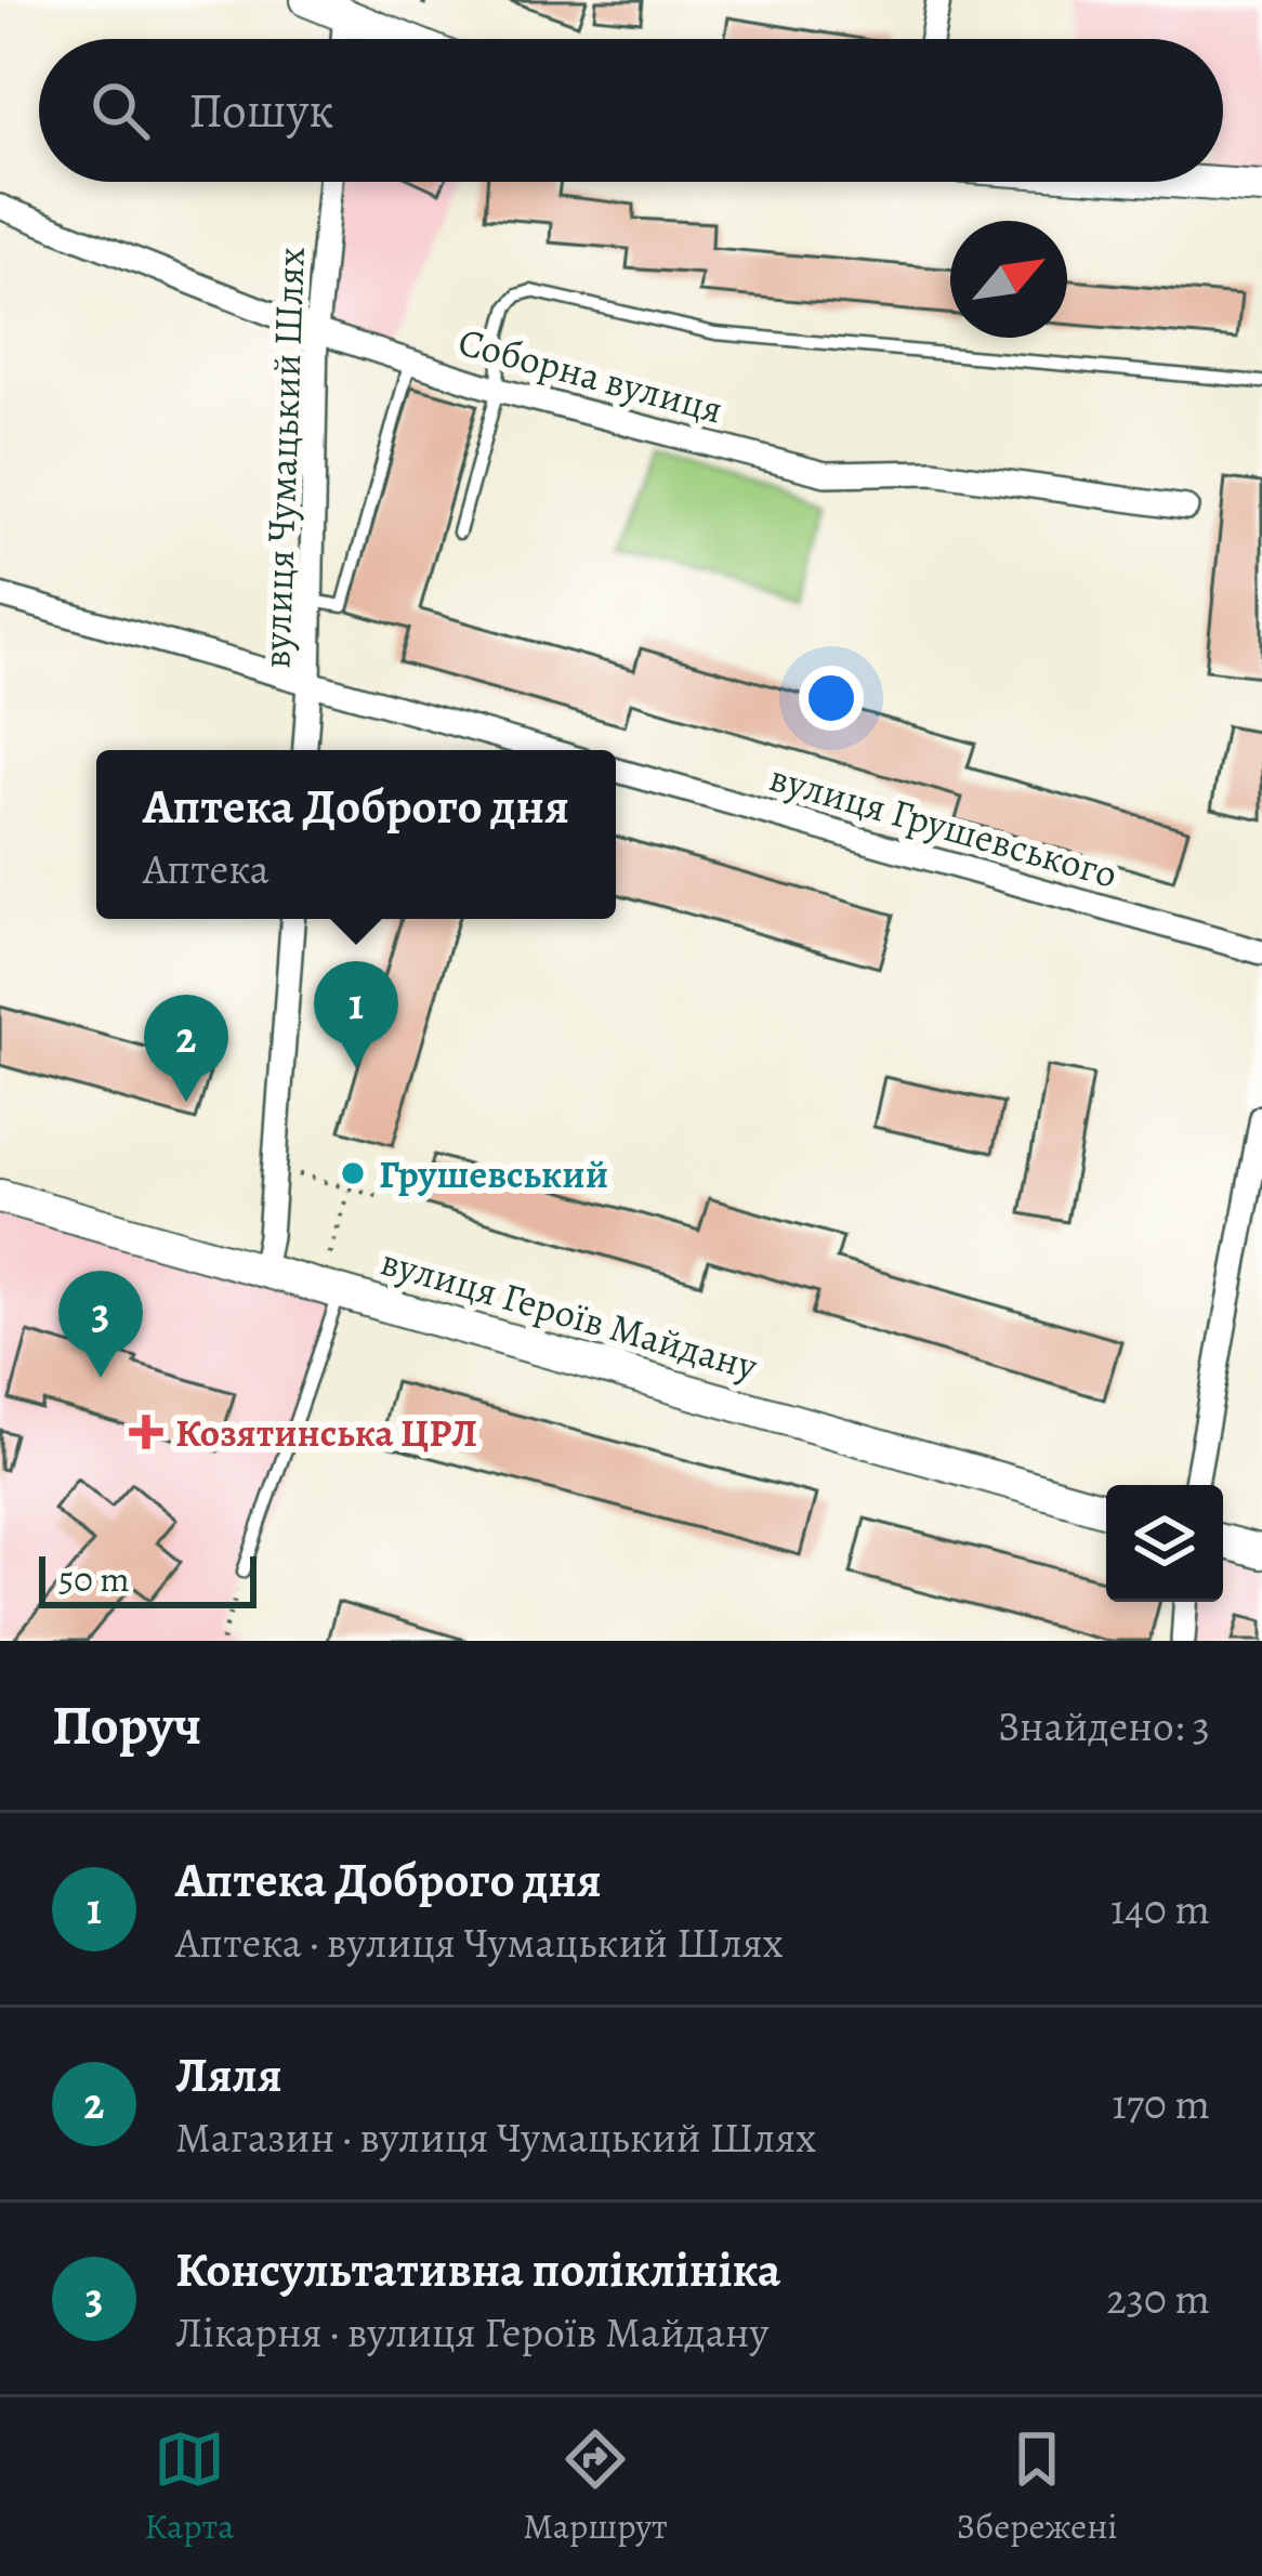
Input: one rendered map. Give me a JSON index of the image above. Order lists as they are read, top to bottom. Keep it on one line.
{"streets":{"street":["Соборна вулиця","вулиця Чумацький Шлях","вулиця Грушевського","вулиця Героїв Майдану"]},"places":{"other":["Грушевський"],"health":["Козятинська ЦРЛ"]},"scale_bar":"50 m","north":"top right","page":{"search":"Пошук","popup":["Аптека Доброго дня","Аптека"],"pins":["1","2","3"],"scale":"50 m","heading":["Поруч","Знайдено: 3"],"list":[{"mark":"1","name":"Аптека Доброго дня","note":"Аптека · вулиця Чумацький Шлях","value":"140 m"},{"mark":"2","name":"Ляля","note":"Магазин · вулиця Чумацький Шлях","value":"170 m"},{"mark":"3","name":"Консультативна поліклініка","note":"Лікарня · вулиця Героїв Майдану","value":"230 m"}],"nav":["Карта","Маршрут","Збережені"]}}
